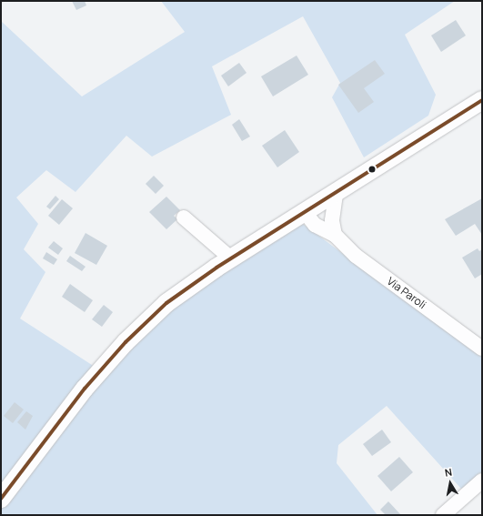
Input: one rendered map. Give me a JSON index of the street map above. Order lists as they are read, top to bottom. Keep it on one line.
{"streets":{"street":["Via Paroli"]},"north":"top"}
